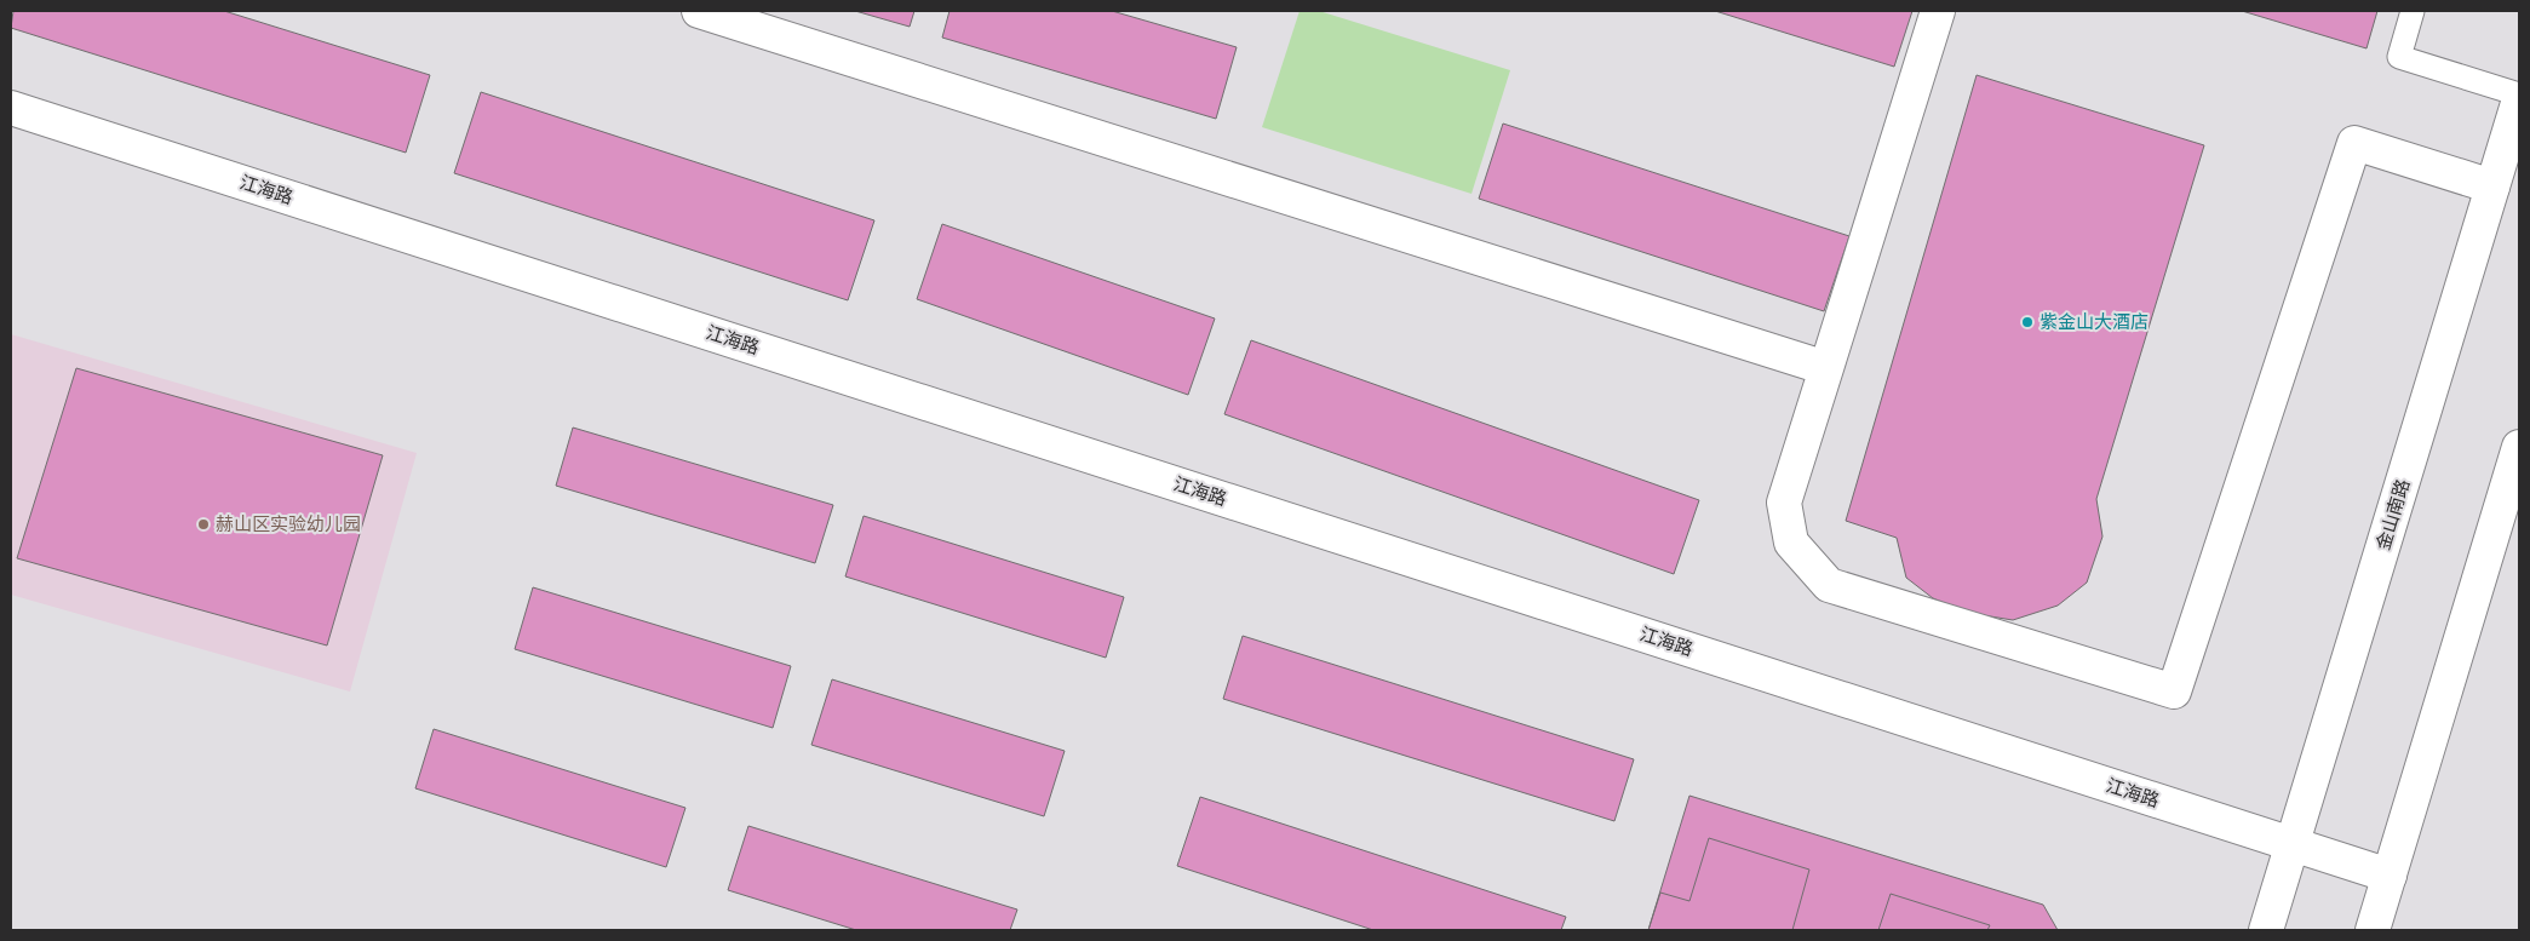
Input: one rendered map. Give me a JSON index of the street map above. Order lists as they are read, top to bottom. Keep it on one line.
{"streets":{"main road":["江海路","金山南路"]},"crossings":[["江海路","金山南路"]],"places":["紫金山大酒店","赫山区实验幼儿园"]}
